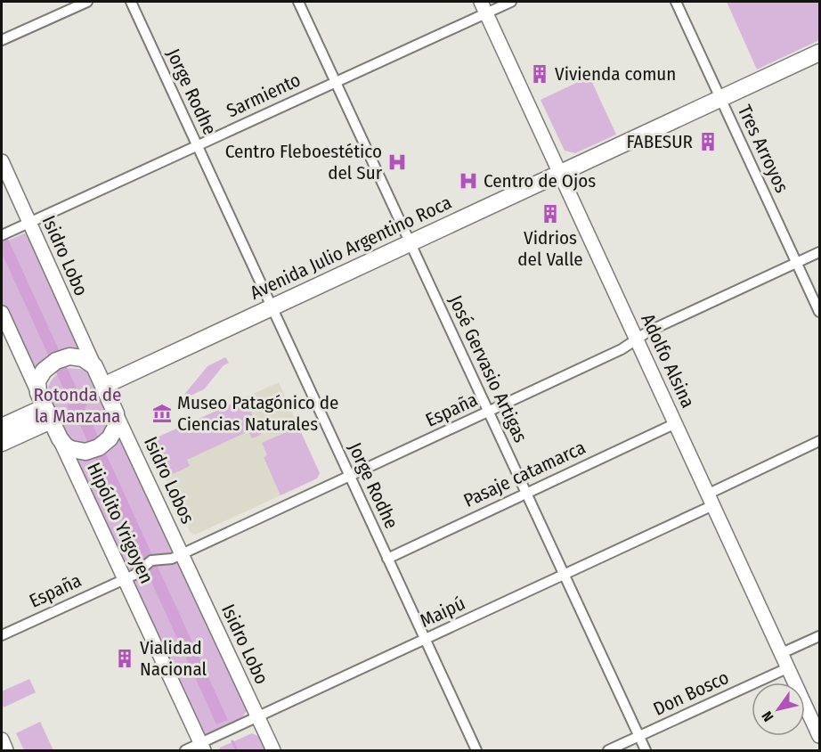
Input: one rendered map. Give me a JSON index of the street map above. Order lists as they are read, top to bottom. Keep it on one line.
{"streets":{"main road":["Avenida Julio Argentino Roca","Isidro Lobos","Hipólito Yrigoyen"],"street":["Jorge Rodhe","Sarmiento","Tres Arroyos","Isidro Lobo","Adolfo Alsina","José Gervasio Artigas","España","Pasaje catamarca","Maipú","Don Bosco"]},"crossings":[["Jorge Rodhe","Sarmiento"],["Jorge Rodhe","Avenida Julio Argentino Roca"],["Jorge Rodhe","España"],["Jorge Rodhe","Pasaje catamarca"],["Jorge Rodhe","Maipú"],["Sarmiento","Isidro Lobo"],["Sarmiento","Adolfo Alsina"],["Sarmiento","José Gervasio Artigas"],["Tres Arroyos","Avenida Julio Argentino Roca"],["Tres Arroyos","España"],["Avenida Julio Argentino Roca","Isidro Lobo"],["Avenida Julio Argentino Roca","Adolfo Alsina"],["Avenida Julio Argentino Roca","José Gervasio Artigas"],["Avenida Julio Argentino Roca","Isidro Lobos"],["Avenida Julio Argentino Roca","Hipólito Yrigoyen"],["Isidro Lobo","España"],["Isidro Lobo","Isidro Lobos"],["Isidro Lobo","Hipólito Yrigoyen"],["Isidro Lobo","Maipú"],["Adolfo Alsina","España"],["Adolfo Alsina","Pasaje catamarca"],["Adolfo Alsina","Maipú"],["Adolfo Alsina","Don Bosco"],["José Gervasio Artigas","España"],["José Gervasio Artigas","Pasaje catamarca"],["José Gervasio Artigas","Maipú"],["José Gervasio Artigas","Don Bosco"],["España","Isidro Lobos"],["España","Hipólito Yrigoyen"],["Isidro Lobos","Hipólito Yrigoyen"],["Hipólito Yrigoyen","Maipú"]],"parks":["Rotonda de la Manzana"],"places":{"building":["Vivienda comun","FABESUR","Vidrios del Valle","Vialidad Nacional"],"hospital":["Centro Fleboestético del Sur","Centro de Ojos"],"museum":["Museo Patagónico de Ciencias Naturales"]},"north":"bottom left"}
